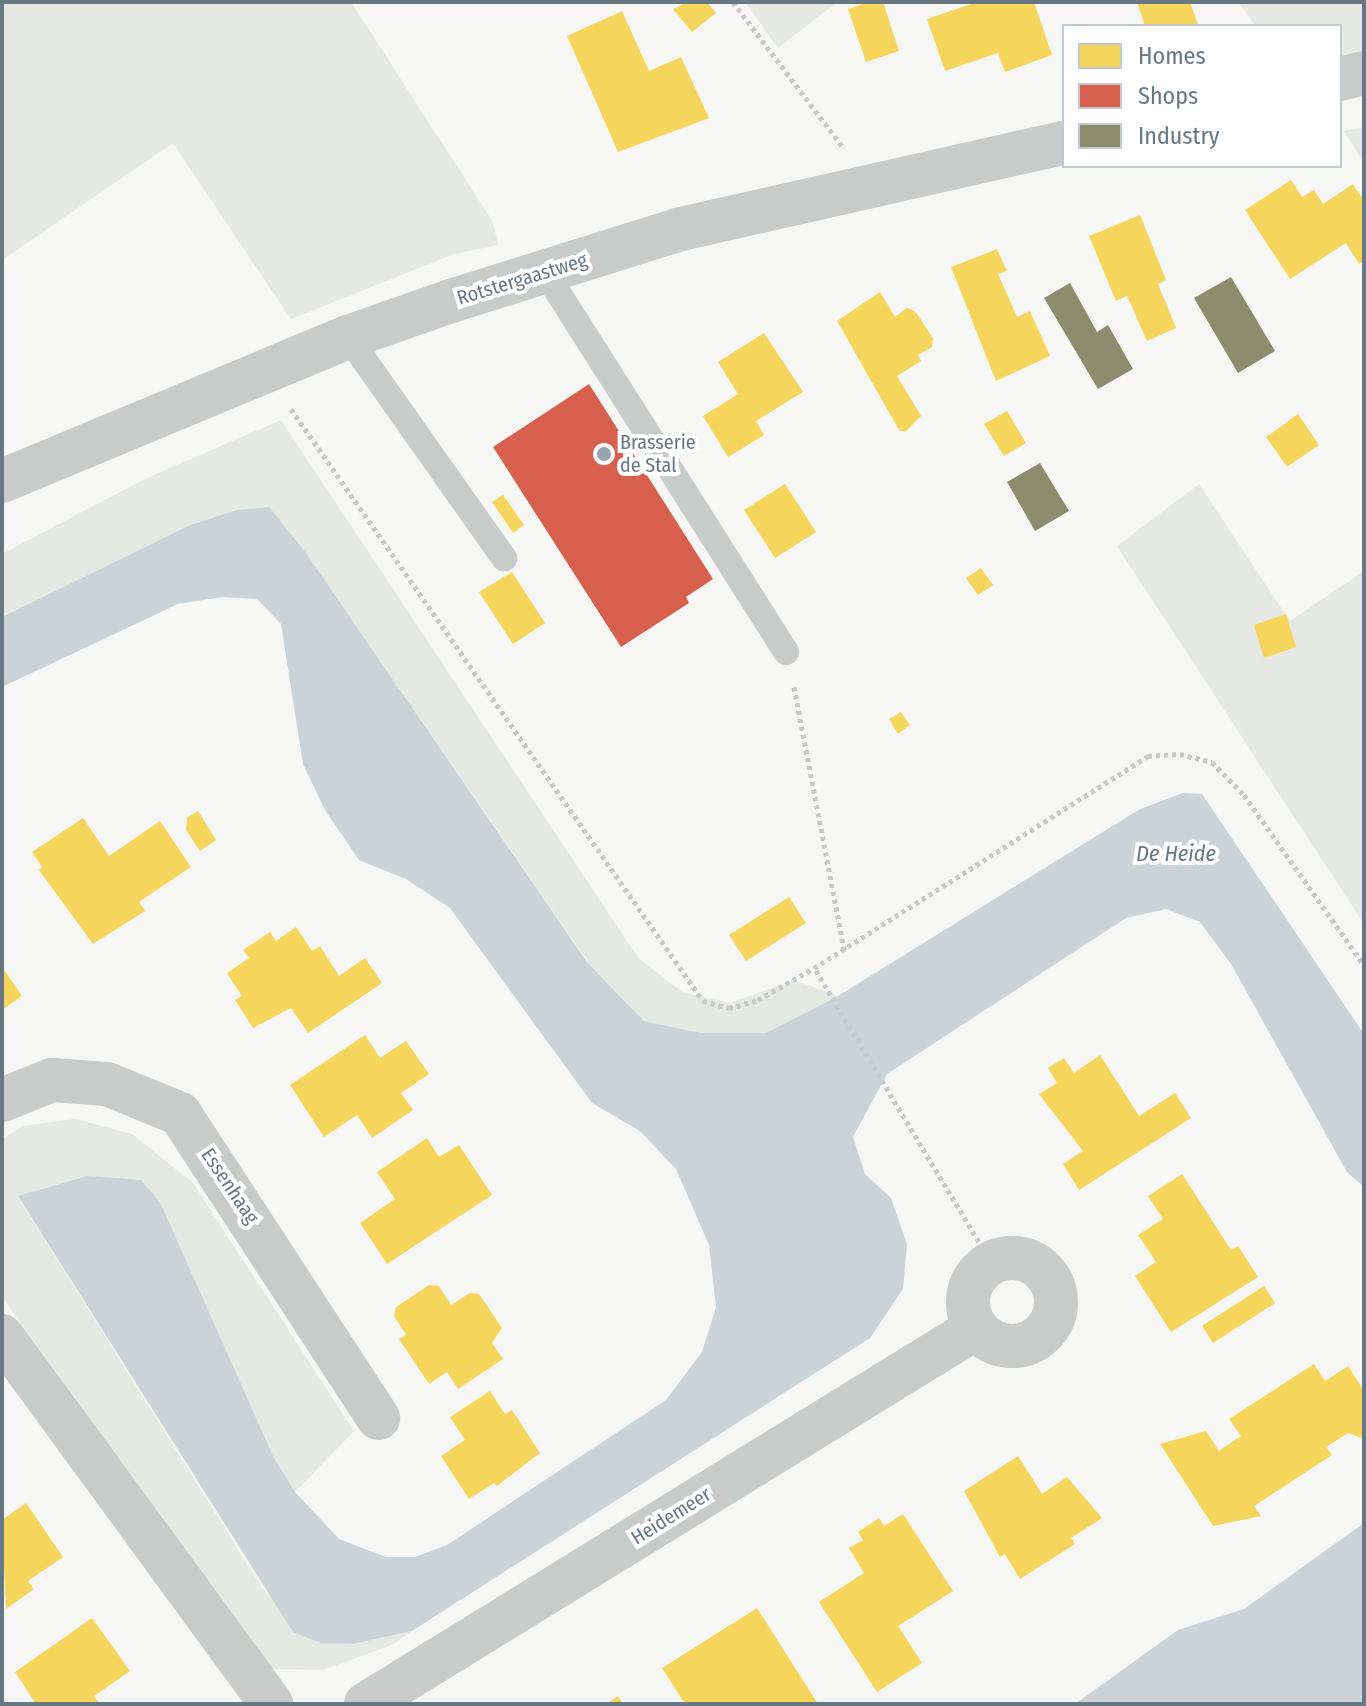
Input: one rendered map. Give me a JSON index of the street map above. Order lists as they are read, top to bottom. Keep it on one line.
{"streets":{"street":["Rotstergaastweg","Essenhaag","Heidemeer"]},"water":["De Heide"],"places":["Brasserie de Stal"],"legend":["Homes","Shops","Industry"]}
